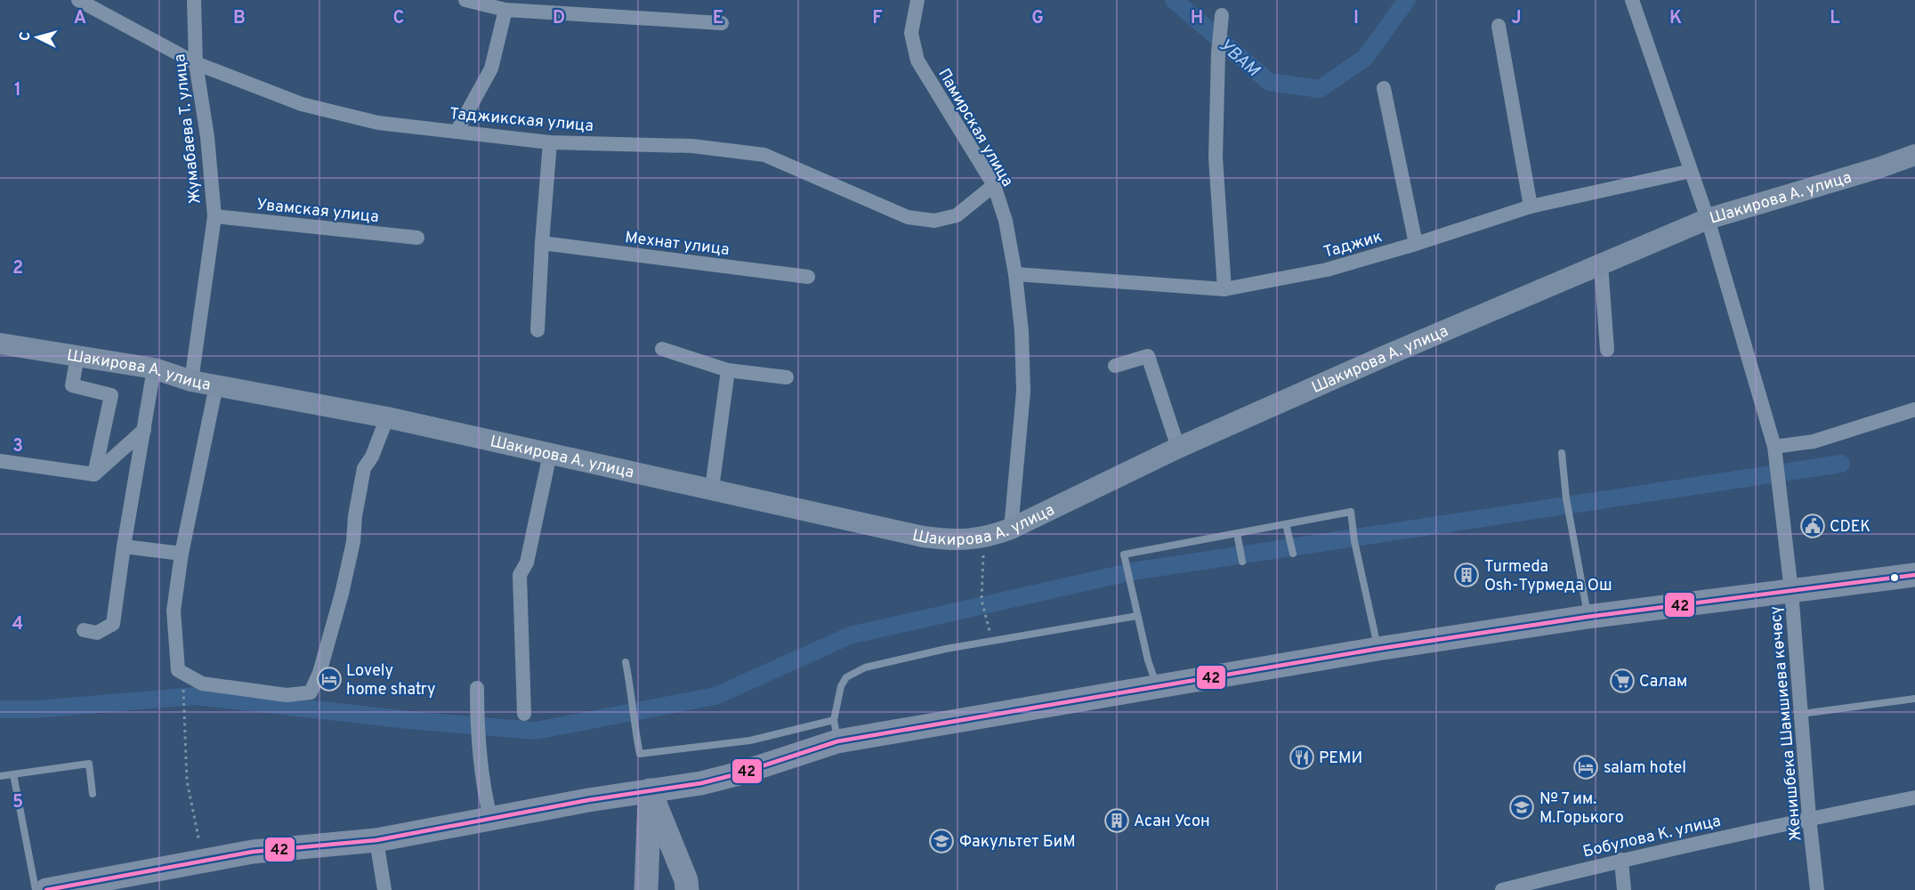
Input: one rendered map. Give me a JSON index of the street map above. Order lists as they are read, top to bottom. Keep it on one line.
{"streets":{"main road":["Шакирова А. улица"],"street":["Таджикская улица","Памирская улица","Жумабаева Т. улица","Увамская улица","Мехнат улица","Таджик","Женишбека Шамшиева көчөсү","Бобулова К. улица"]},"crossings":[["Таджикская улица","Памирская улица"],["Таджикская улица","Жумабаева Т. улица"],["Памирская улица","Шакирова А. улица"],["Памирская улица","Таджик"],["Жумабаева Т. улица","Шакирова А. улица"],["Жумабаева Т. улица","Увамская улица"],["Шакирова А. улица","Женишбека Шамшиева көчөсү"],["Таджик","Женишбека Шамшиева көчөсү"],["Женишбека Шамшиева көчөсү","Бобулова К. улица"]],"water":["УВАМ"],"places":{"public building":["CDEK"],"building":["Turmeda Osh-Турмеда Ош","Асан Усон"],"hotel":["Lovely home shatry","salam hotel"],"supermarket":["Салам"],"restaurant":["РЕМИ"],"school or university":["№ 7 им. М.Горького","Факультет БиМ"]},"lines":["transit line 42"],"north":"left","grid":{"columns":["A","B","C","D","E","F","G","H","I","J","K","L"],"rows":["1","2","3","4","5"]}}
